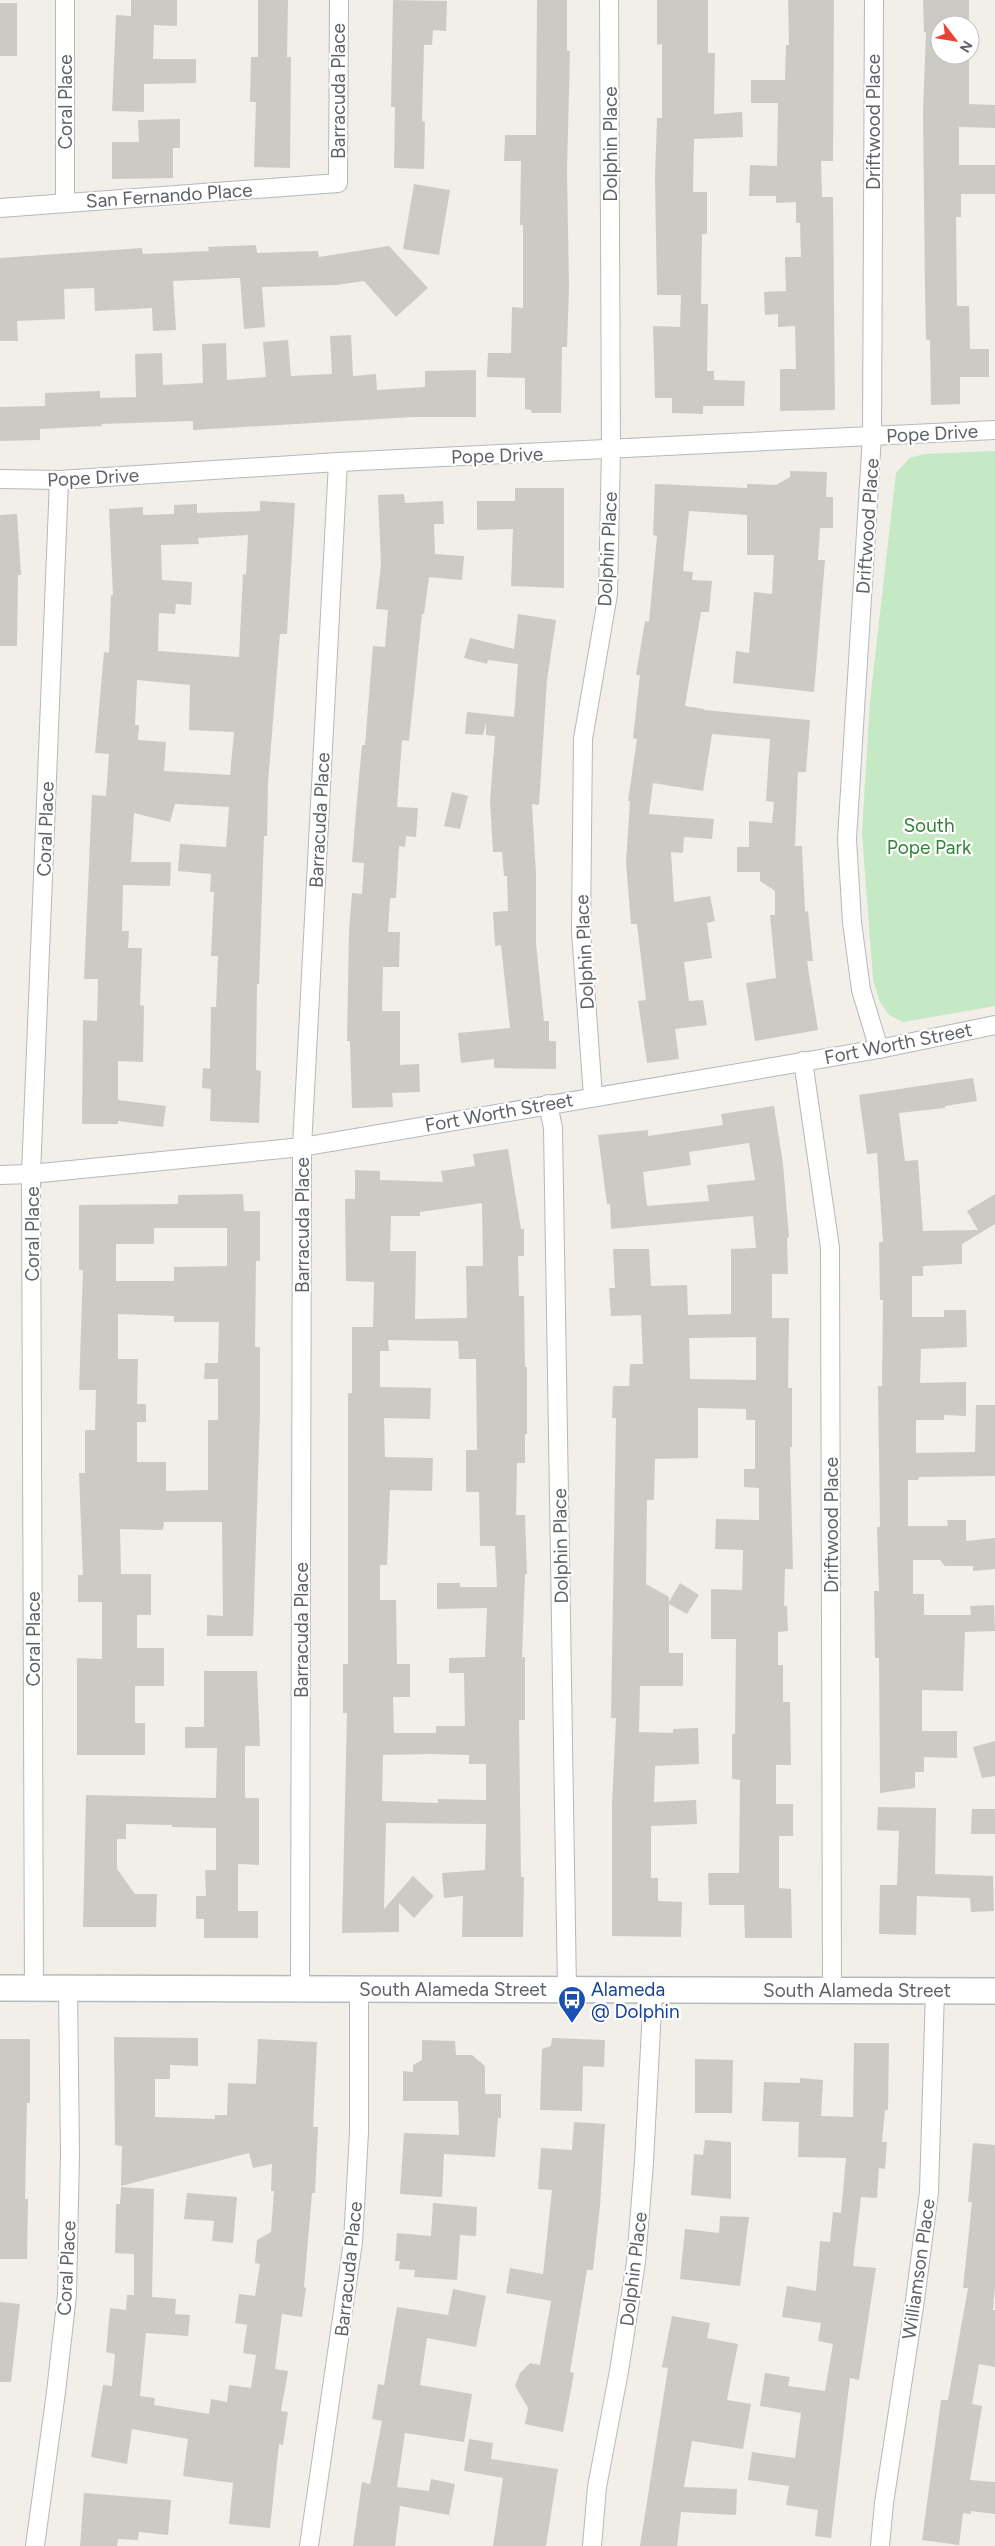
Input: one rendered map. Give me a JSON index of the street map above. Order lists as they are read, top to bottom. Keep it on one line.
{"streets":{"main road":["South Alameda Street"],"street":["Barracuda Place","Coral Place","Driftwood Place","Dolphin Place","San Fernando Place","Pope Drive","Fort Worth Street","Williamson Place"]},"crossings":[["Barracuda Place","San Fernando Place"],["Barracuda Place","Pope Drive"],["Barracuda Place","Fort Worth Street"],["Barracuda Place","South Alameda Street"],["Coral Place","San Fernando Place"],["Coral Place","Pope Drive"],["Coral Place","Fort Worth Street"],["Coral Place","South Alameda Street"],["Driftwood Place","Pope Drive"],["Driftwood Place","Fort Worth Street"],["Driftwood Place","South Alameda Street"],["Dolphin Place","Pope Drive"],["Dolphin Place","Fort Worth Street"],["Dolphin Place","South Alameda Street"],["South Alameda Street","Williamson Place"]],"parks":["South Pope Park"],"places":{"bus stop":["Alameda @ Dolphin"]},"north":"bottom right"}
